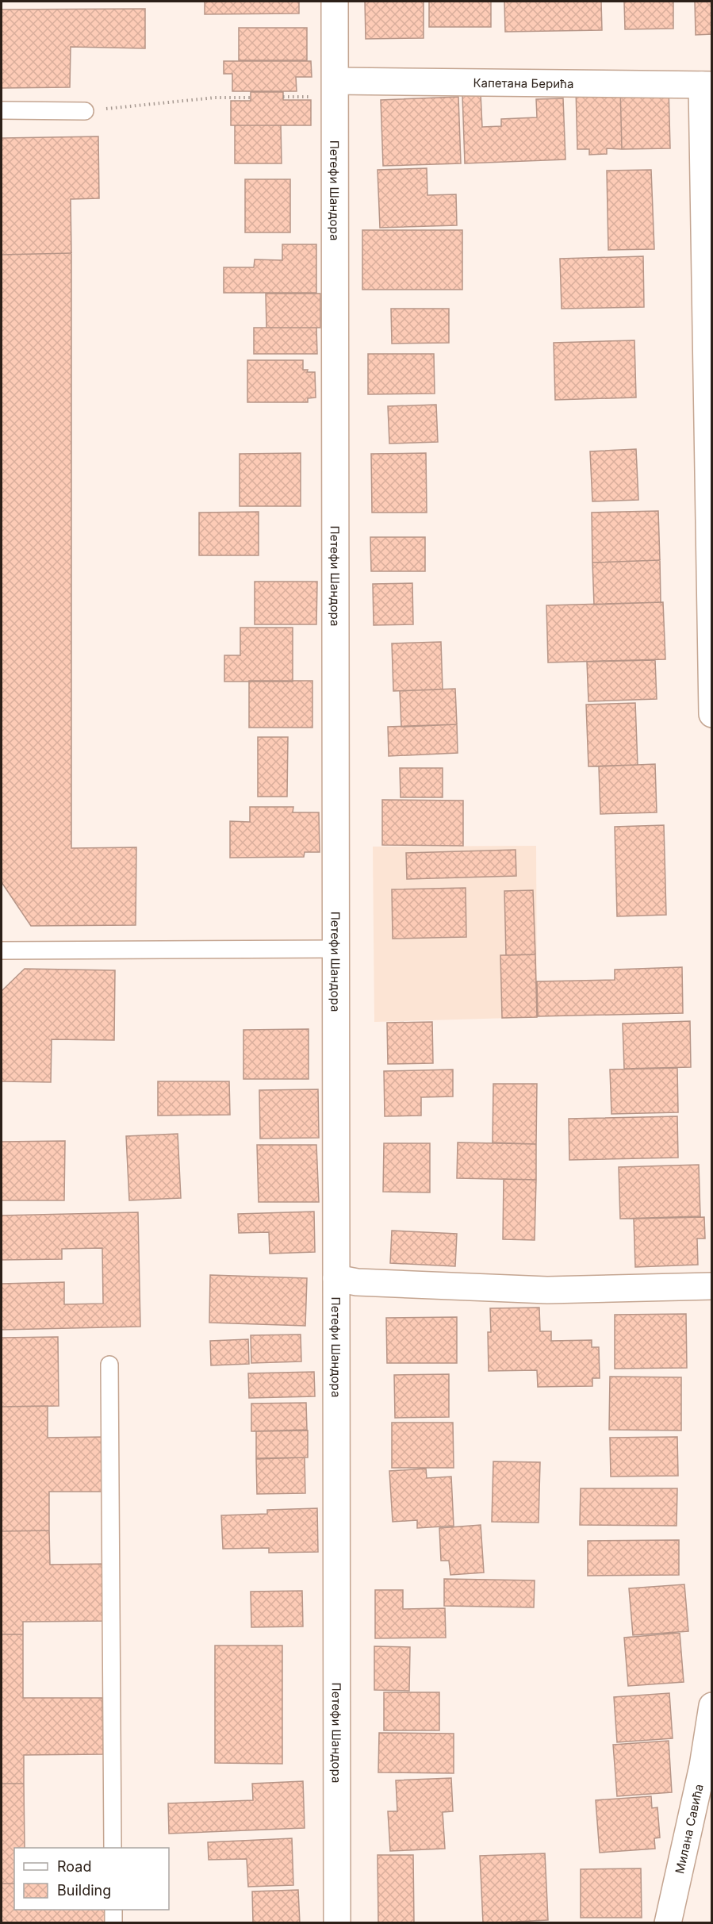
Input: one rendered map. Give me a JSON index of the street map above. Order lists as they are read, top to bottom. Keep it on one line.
{"streets":{"street":["Капетана Берића","Петефи Шандора","Милана Савића"]},"crossings":[["Капетана Берића","Петефи Шандора"]],"legend":["Road","Building"]}
